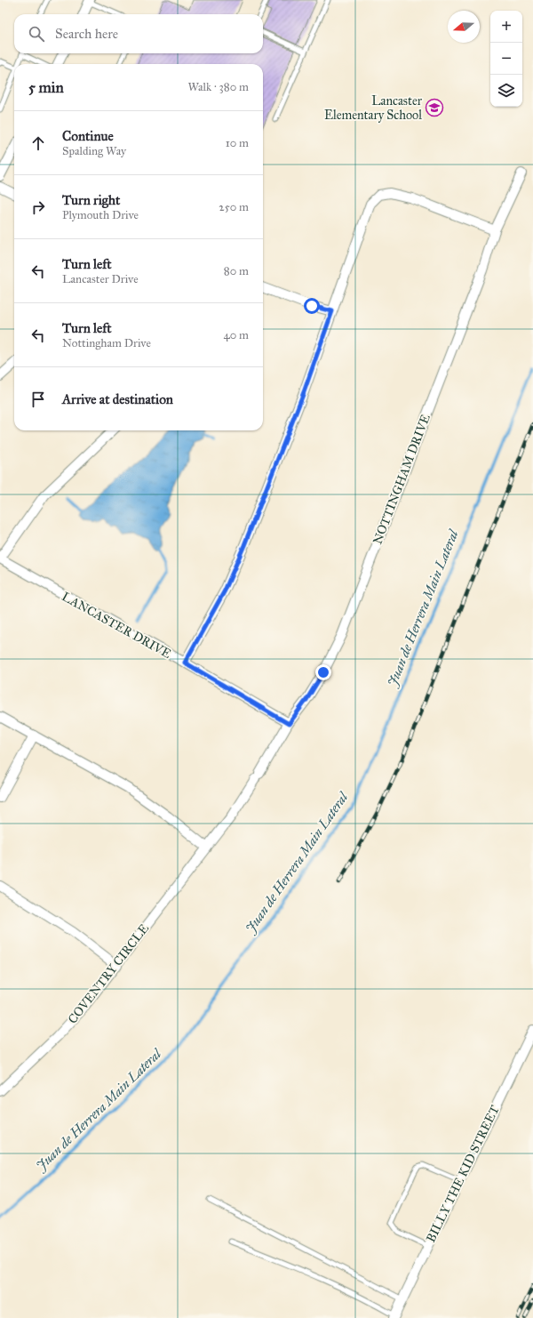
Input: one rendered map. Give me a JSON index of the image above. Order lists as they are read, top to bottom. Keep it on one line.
{"streets":{"street":["NOTTINGHAM DRIVE","LANCASTER DRIVE","COVENTRY CIRCLE","BILLY THE KID STREET"]},"crossings":[["NOTTINGHAM DRIVE","LANCASTER DRIVE"],["NOTTINGHAM DRIVE","COVENTRY CIRCLE"]],"water":["Juan de Herrera Main Lateral"],"places":{"school or university":["Lancaster Elementary School"]},"north":"left","page":{"map_buttons":["+","−"],"search":"Search here","heading":["5 min","Walk · 380 m"],"list":[["Continue","Spalding Way","10 m"],["Turn right","Plymouth Drive","250 m"],["Turn left","Lancaster Drive","80 m"],["Turn left","Nottingham Drive","40 m"],"Arrive at destination"]}}
